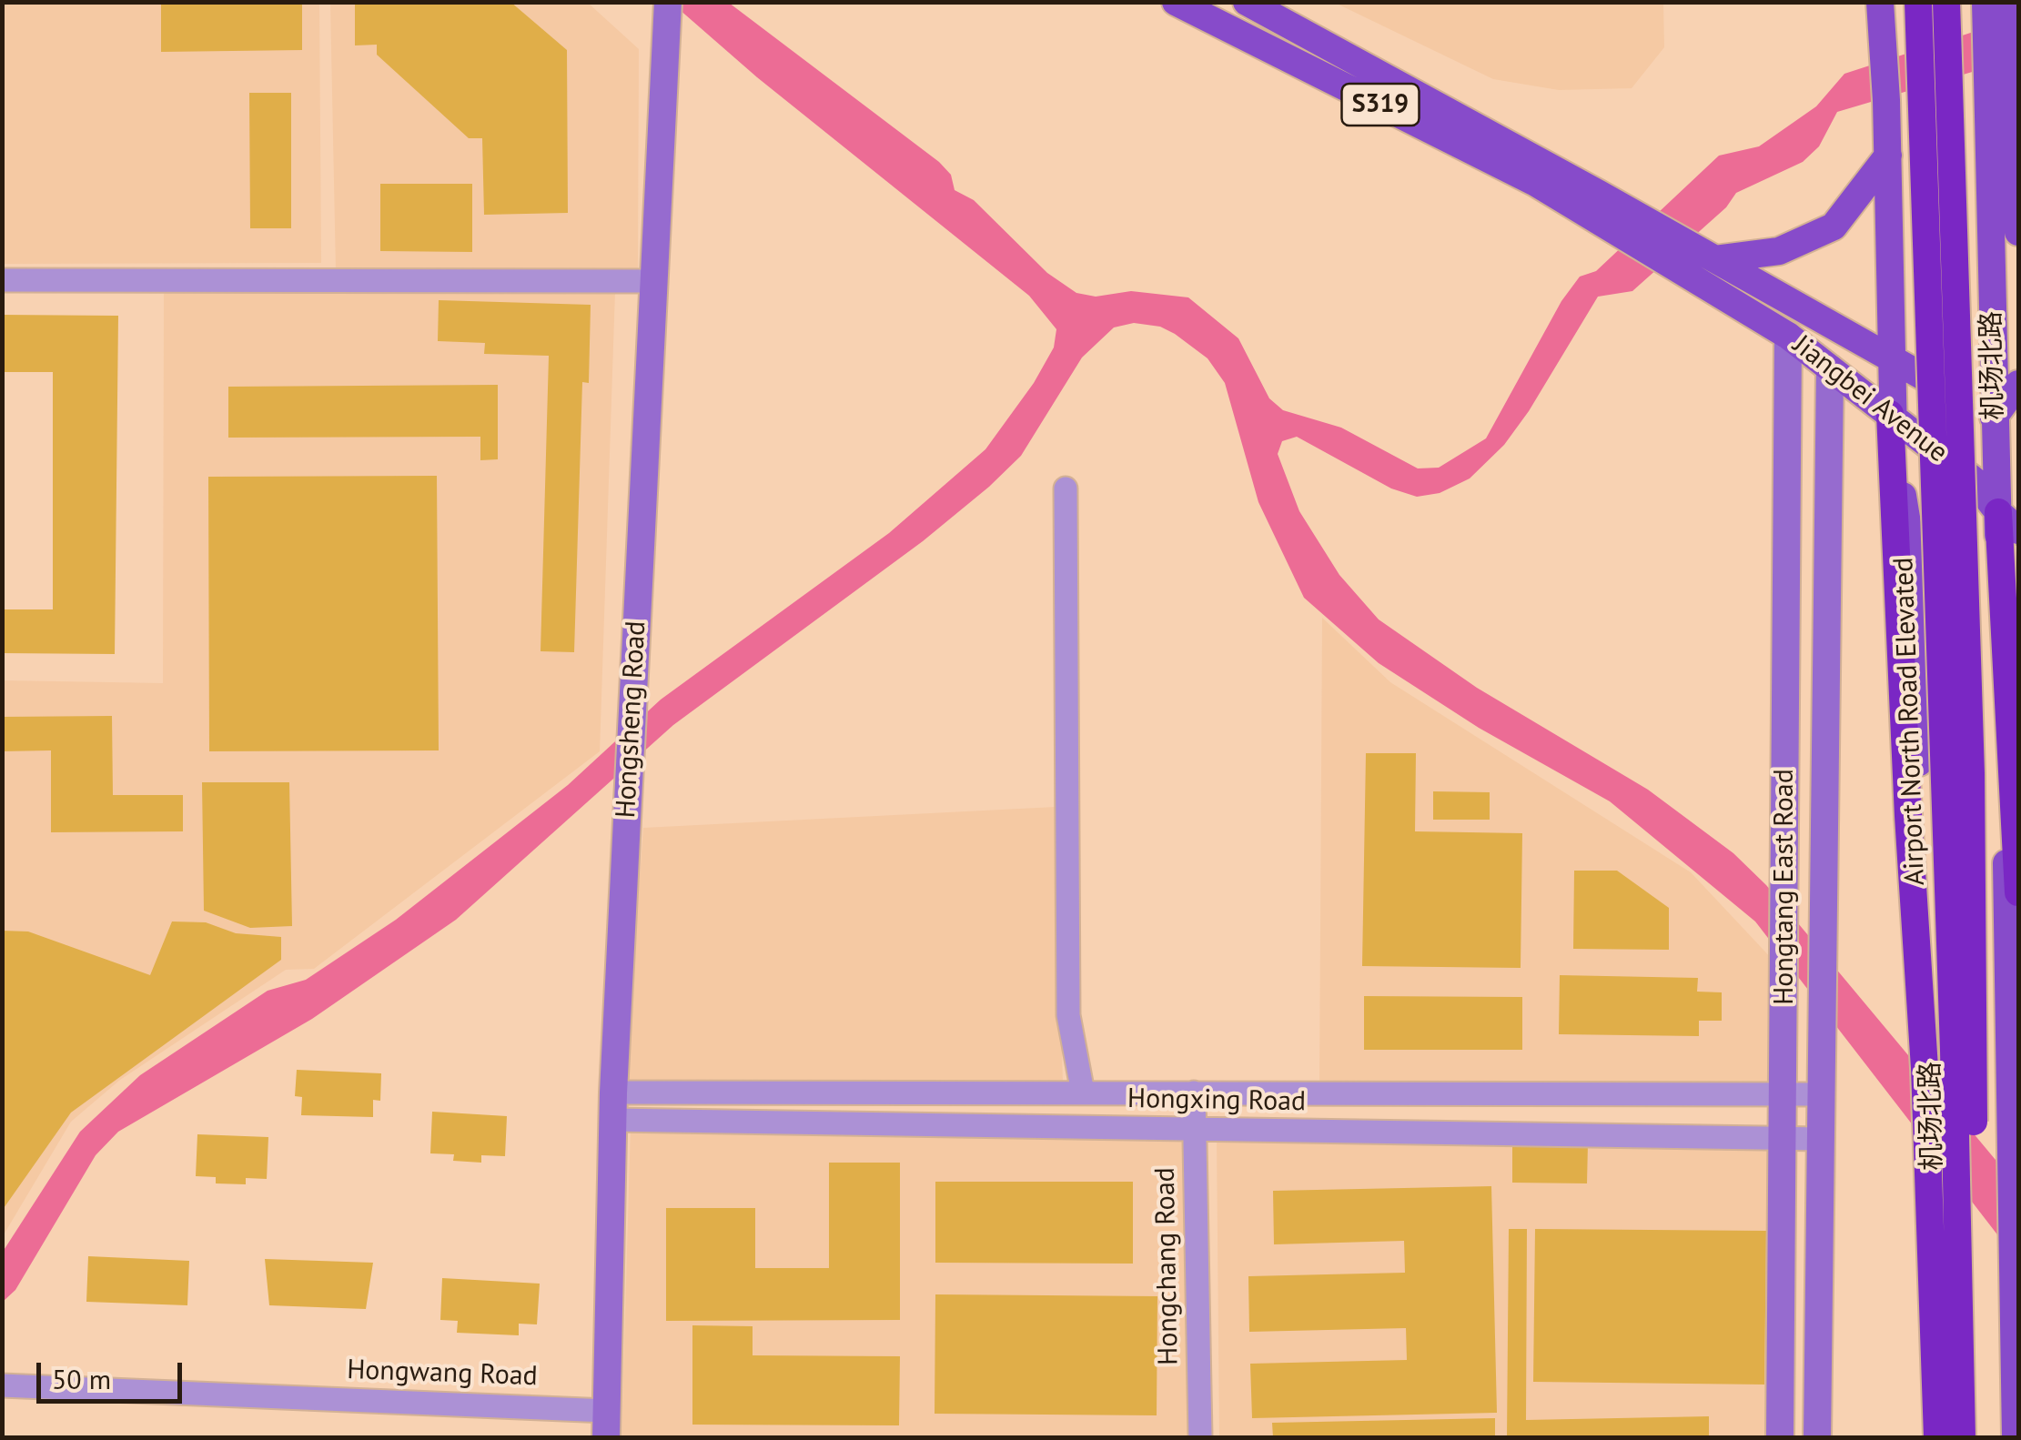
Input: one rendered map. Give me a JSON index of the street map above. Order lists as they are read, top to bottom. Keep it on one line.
{"streets":{"highway":["Airport North Road Elevated"],"main road":["S319","机场北路","Jiangbei Avenue","Hongsheng Road","Hongtang East Road"],"street":["Hongxing Road","Hongchang Road","Hongwang Road"]},"crossings":[["S319","Jiangbei Avenue"],["机场北路","Jiangbei Avenue"],["Jiangbei Avenue","Hongtang East Road"],["Hongsheng Road","Hongxing Road"],["Hongsheng Road","Hongwang Road"],["Hongtang East Road","Hongxing Road"],["Hongxing Road","Hongchang Road"]],"scale_bar":"50 m"}
